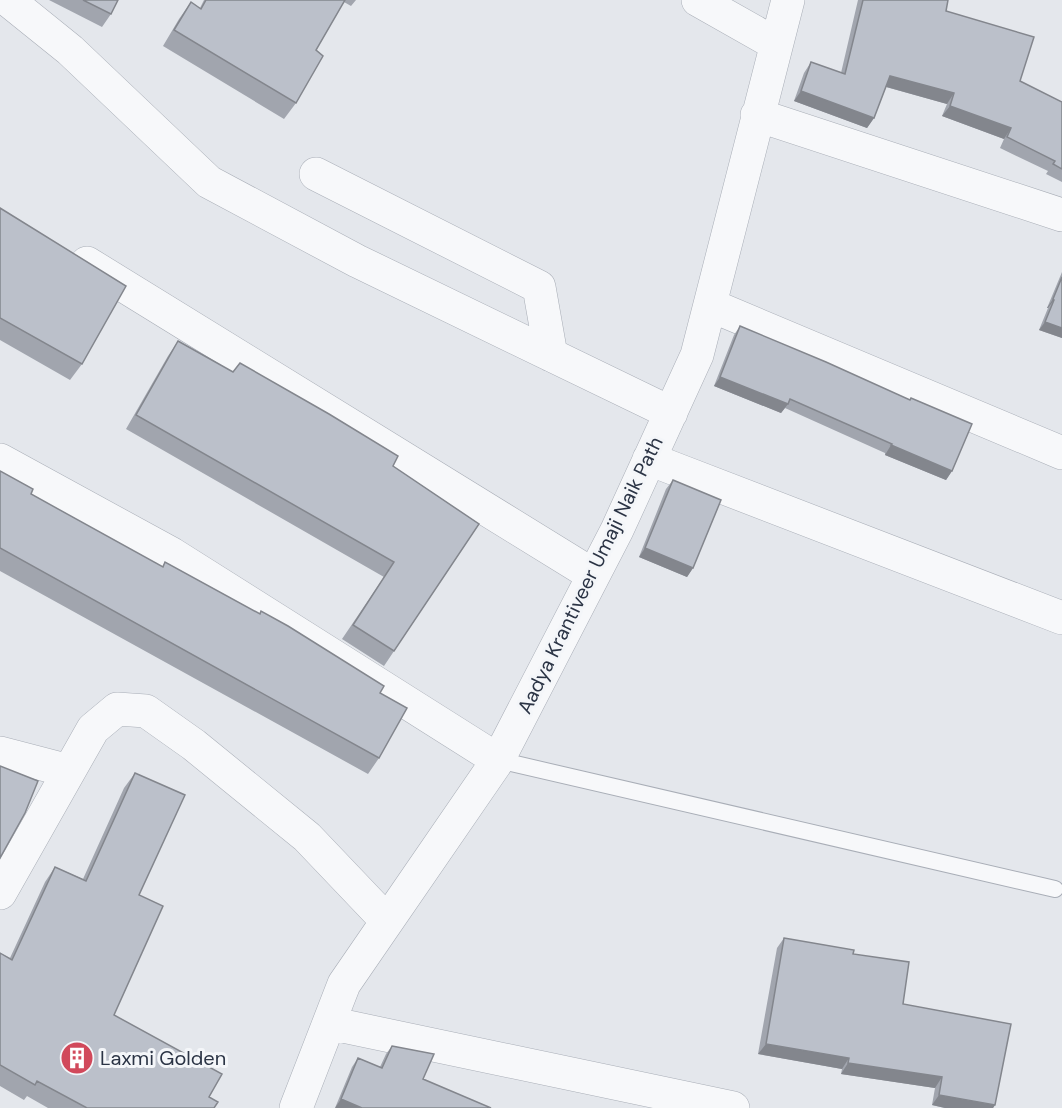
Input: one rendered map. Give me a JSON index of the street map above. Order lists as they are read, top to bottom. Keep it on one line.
{"streets":{"street":["Aadya Krantiveer Umaji Naik Path"]},"places":{"building":["Laxmi Golden"]}}
